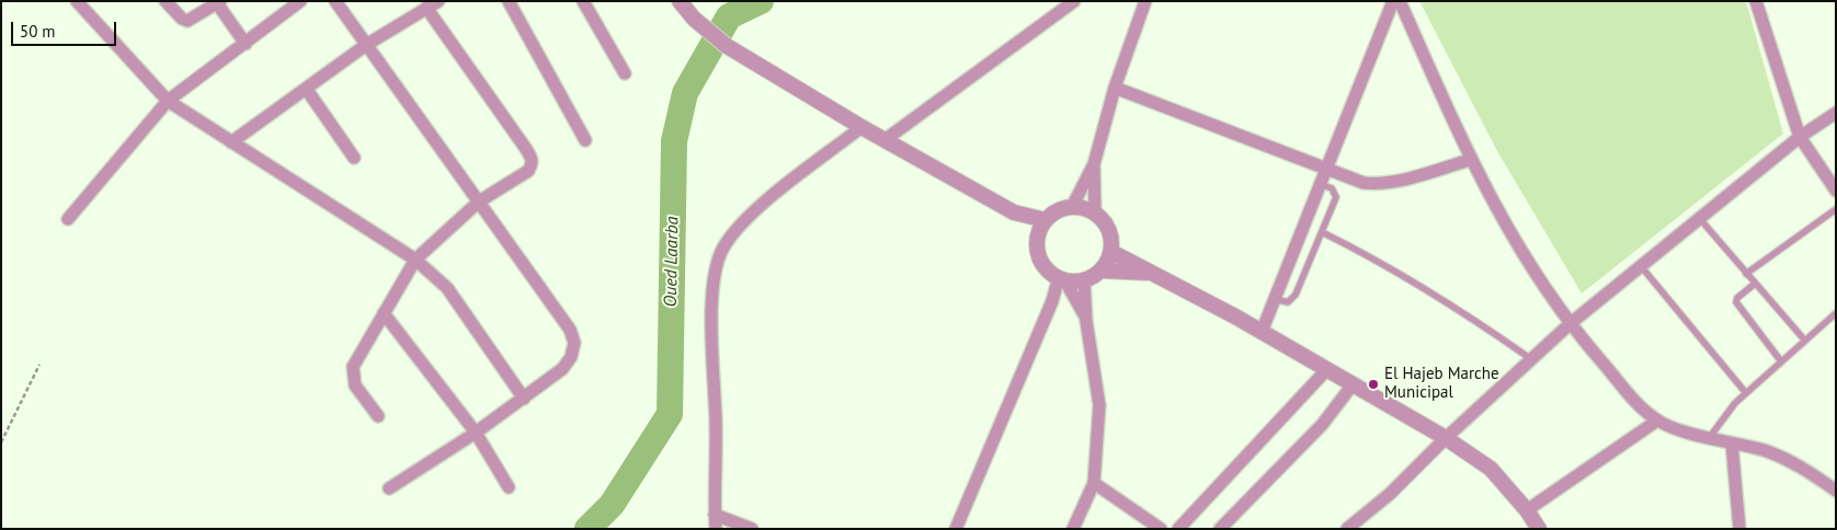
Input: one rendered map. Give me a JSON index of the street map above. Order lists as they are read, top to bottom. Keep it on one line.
{"water":["Oued Laarba"],"places":["El Hajeb Marche Municipal"],"scale_bar":"50 m"}
